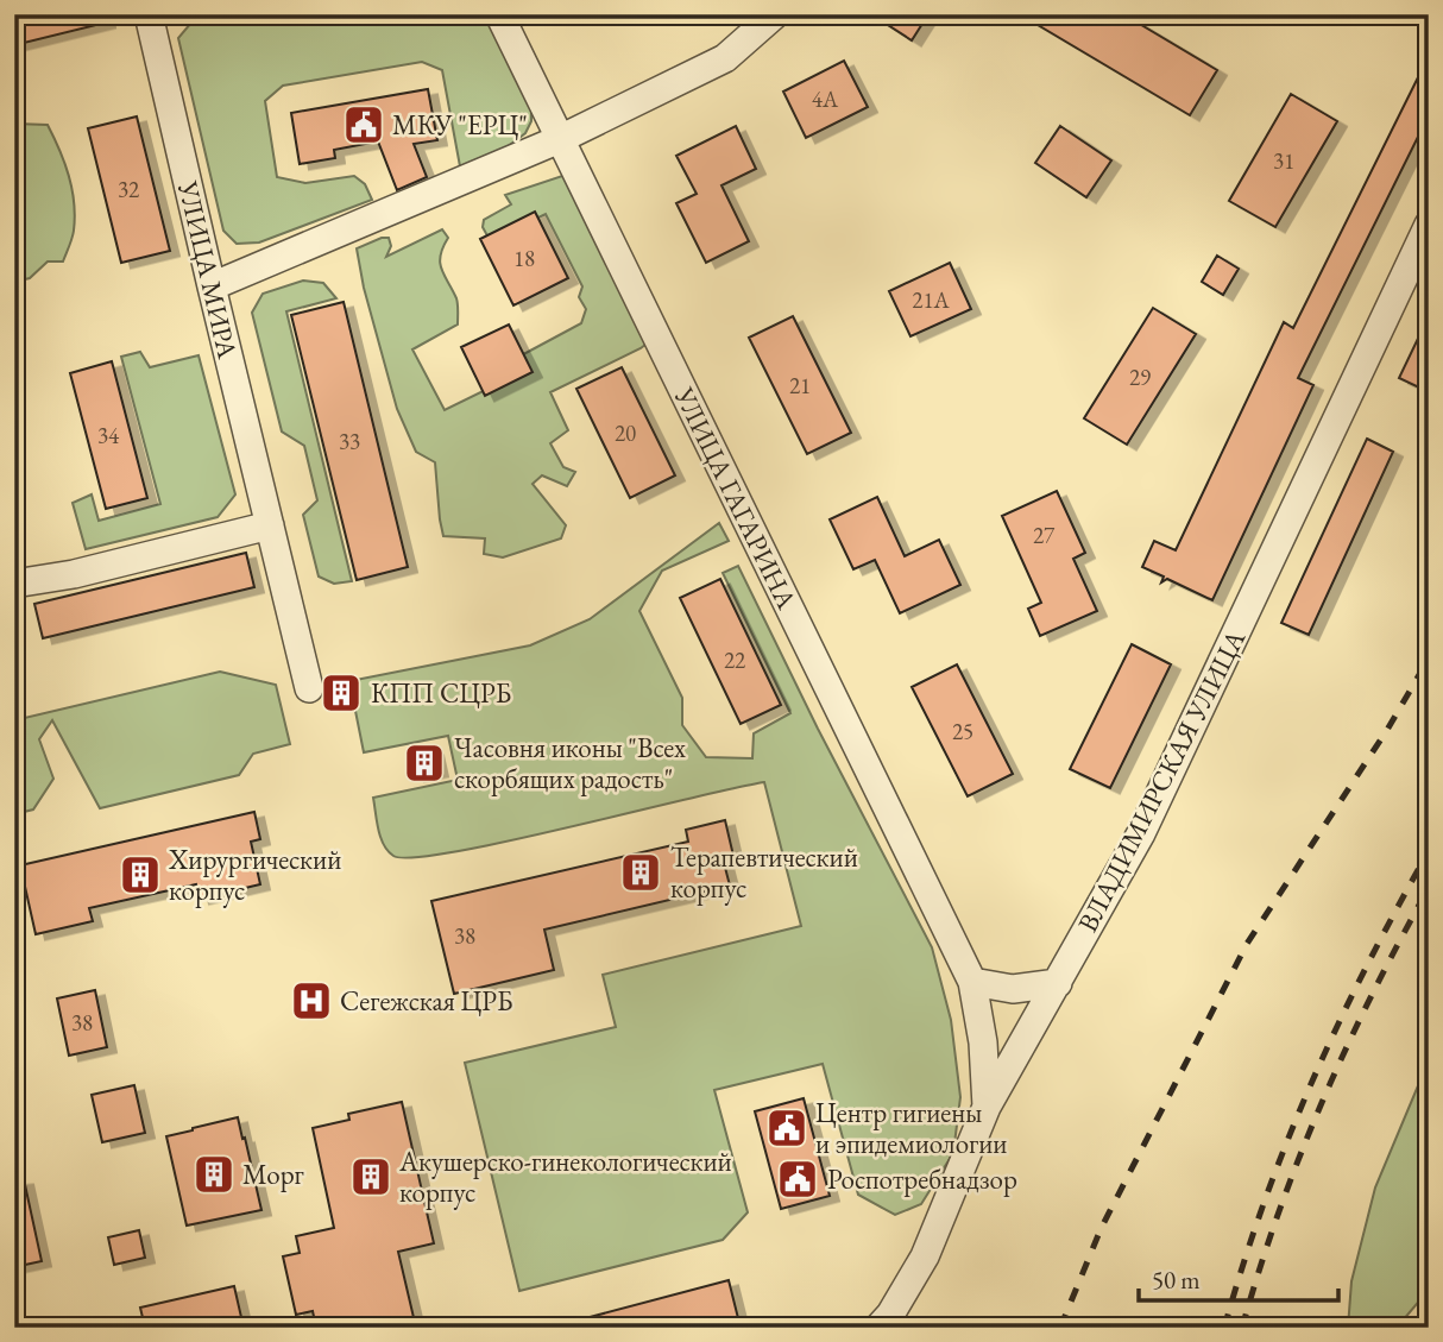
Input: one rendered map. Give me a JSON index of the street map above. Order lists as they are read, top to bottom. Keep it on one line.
{"streets":{"street":["УЛИЦА МИРА","УЛИЦА ГАГАРИНА","ВЛАДИМИРСКАЯ УЛИЦА"]},"crossings":[["УЛИЦА ГАГАРИНА","ВЛАДИМИРСКАЯ УЛИЦА"]],"places":{"public building":["МКУ \"ЕРЦ\"","Центр гигиены и эпидемиологии","Роспотребнадзор"],"building":["КПП СЦРБ","Часовня иконы \"Всех скорбящих радость\"","Терапевтический корпус","Хирургический корпус","Морг","Акушерско-гинекологический корпус"],"hospital":["Сегежская ЦРБ"]},"house_numbers":["4А","31","32","18","21А","29","21","20","34","33","27","22","25","38","38"],"scale_bar":"50 m"}
